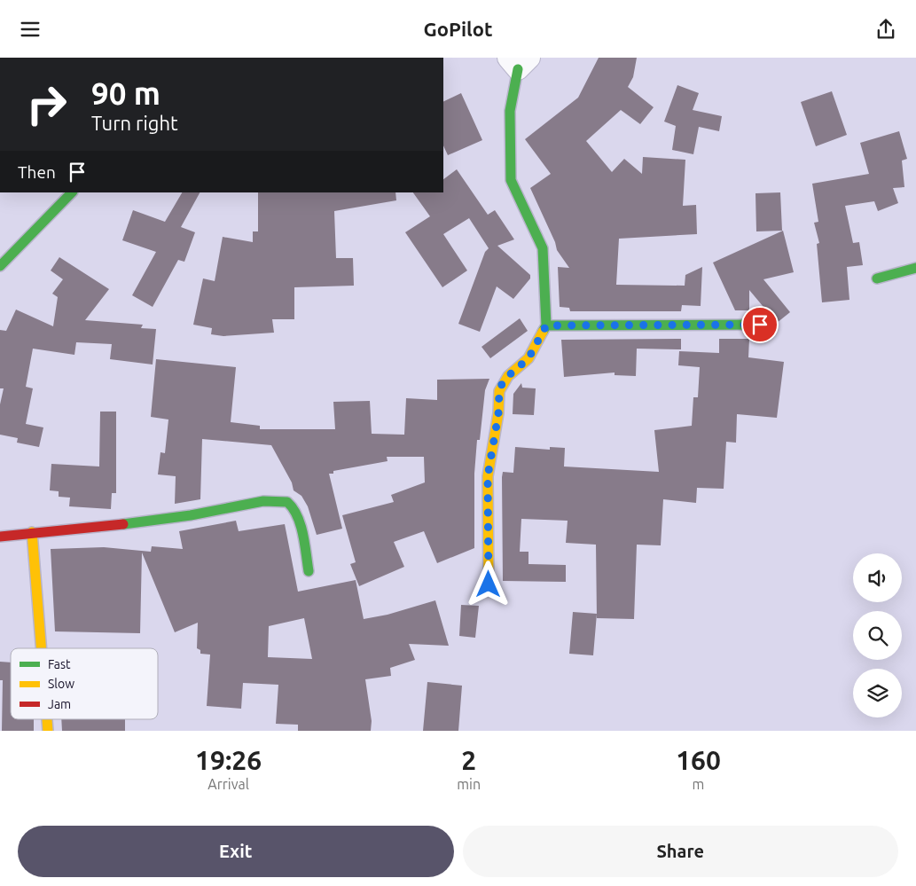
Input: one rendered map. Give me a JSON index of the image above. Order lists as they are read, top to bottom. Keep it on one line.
{"legend":["Fast","Slow","Jam"],"page":{"header":"GoPilot","turn":["90 m","Turn right"],"then":"Then","eta":["19:26","Arrival","2","min","160","m"],"buttons":["Exit","Share"]}}
